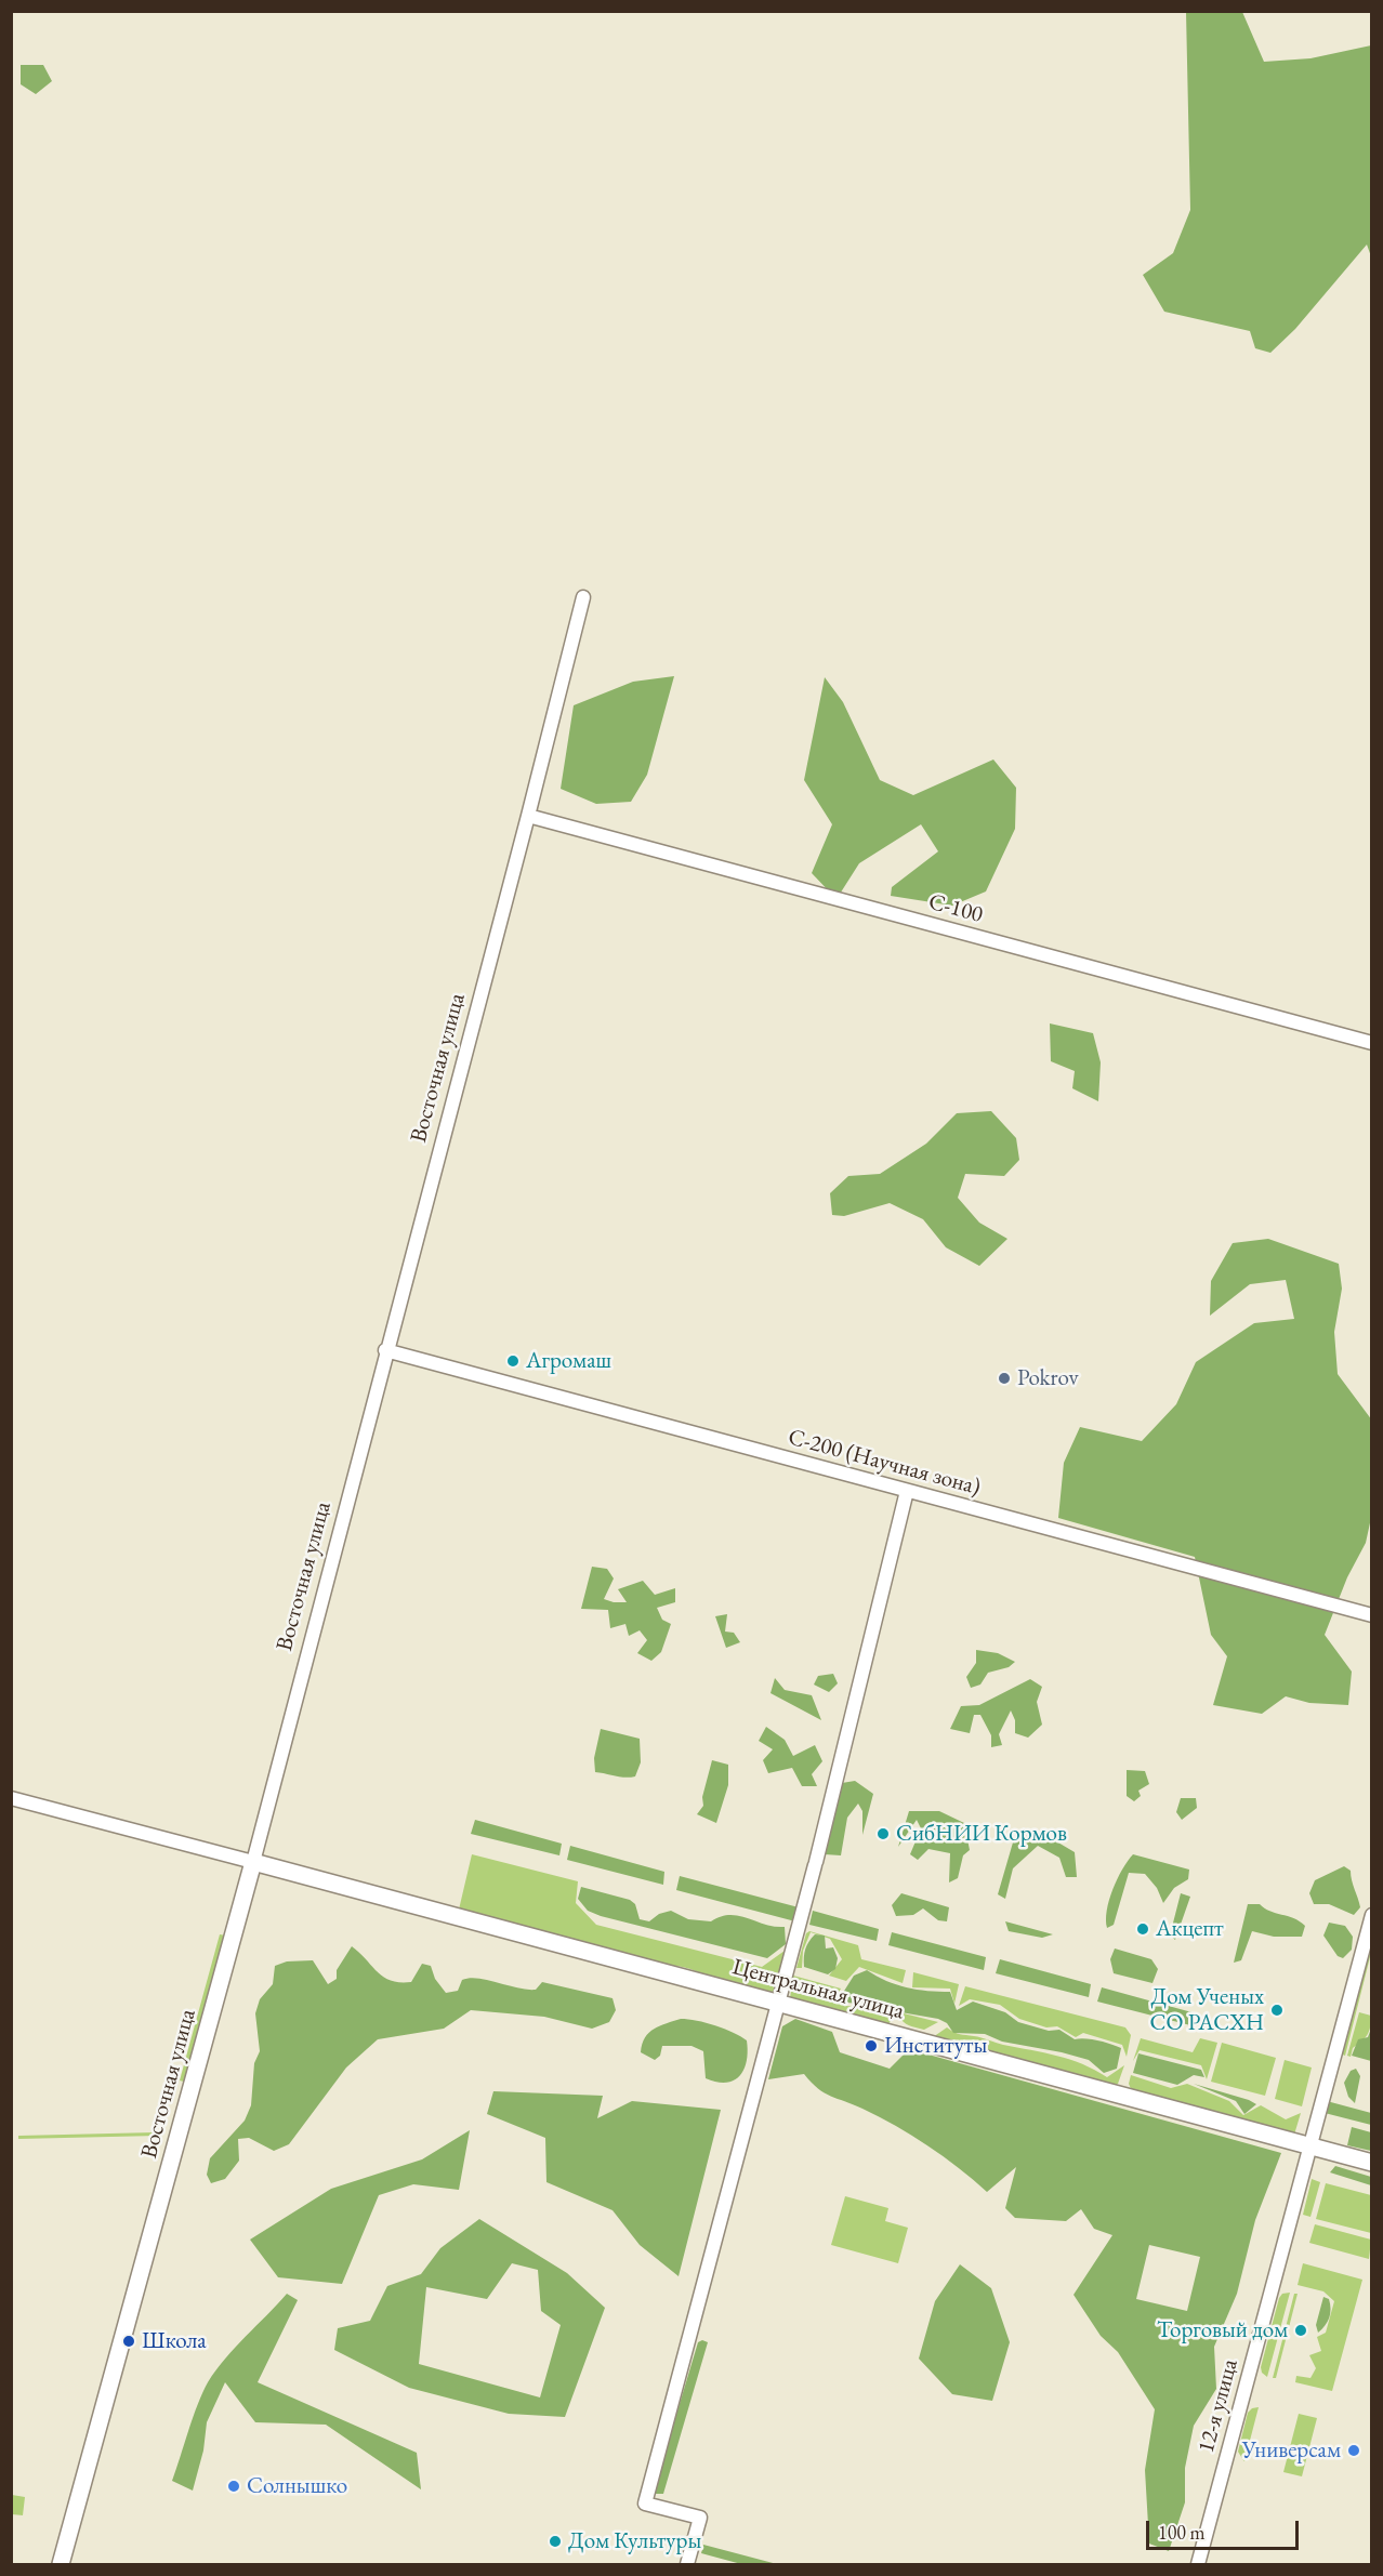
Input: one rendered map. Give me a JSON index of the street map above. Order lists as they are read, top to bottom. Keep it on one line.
{"streets":{"main road":["Восточная улица","Центральная улица"],"street":["С-100","С-200 (Научная зона)","12-я улица"]},"crossings":[["С-100","Восточная улица"],["Восточная улица","С-200 (Научная зона)"],["Восточная улица","Центральная улица"],["Центральная улица","12-я улица"]],"places":["Агромаш","Pokrov","СибНИИ Кормов","Акцепт","Дом Ученых СО РАСХН","Институты","Торговый дом","Школа","Универсам","Солнышко","Дом Культуры"],"scale_bar":"100 m"}
